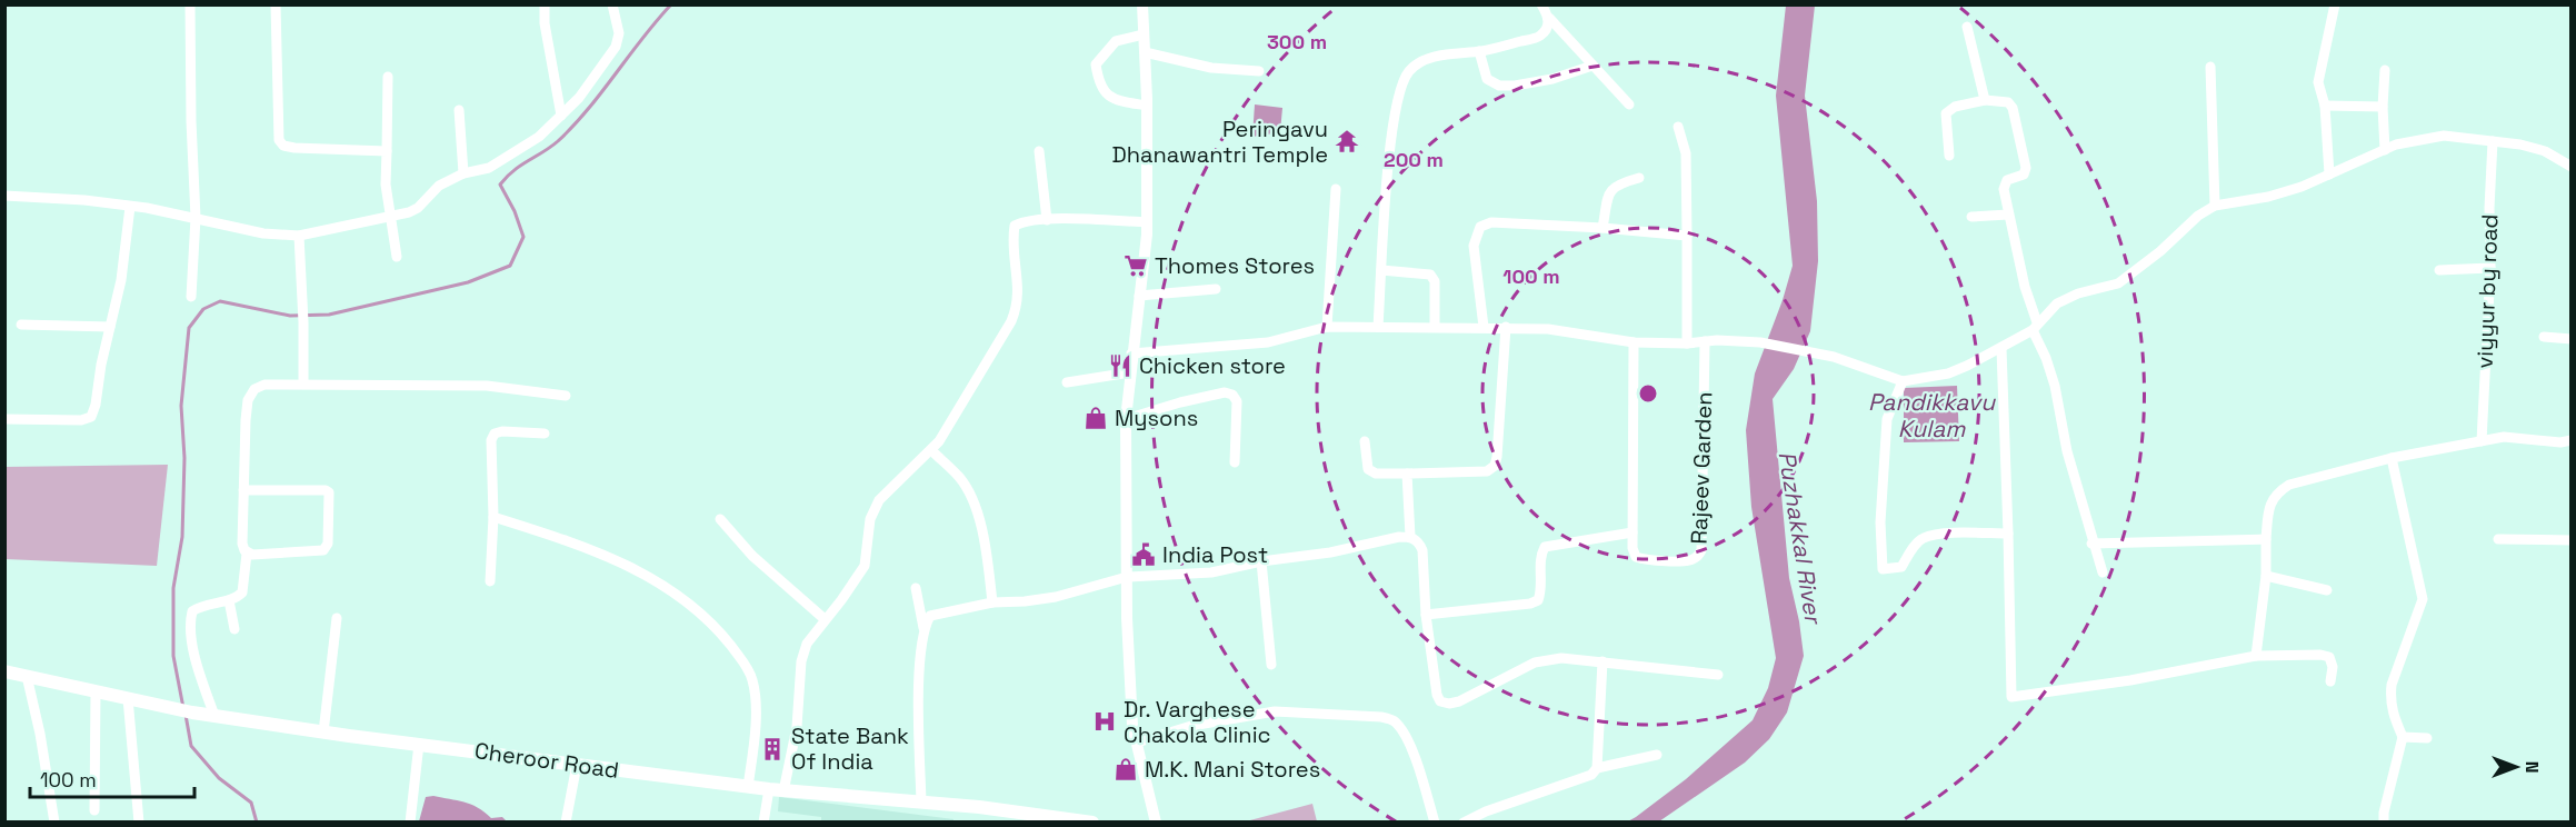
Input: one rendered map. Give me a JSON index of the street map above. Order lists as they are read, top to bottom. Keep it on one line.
{"streets":{"main road":["Cheroor Road"],"street":["viyyur by road","Rajeev Garden"]},"water":["Pandikkavu Kulam","Puzhakkal River"],"places":{"temple":["Peringavu Dhanawantri Temple"],"supermarket":["Thomes Stores"],"restaurant":["Chicken store"],"shop":["Mysons","M.K. Mani Stores"],"public building":["India Post"],"hospital":["Dr. Varghese Chakola Clinic"],"building":["State Bank Of India"]},"scale_bar":"100 m","north":"right","rings":["300 m","200 m","100 m"]}
